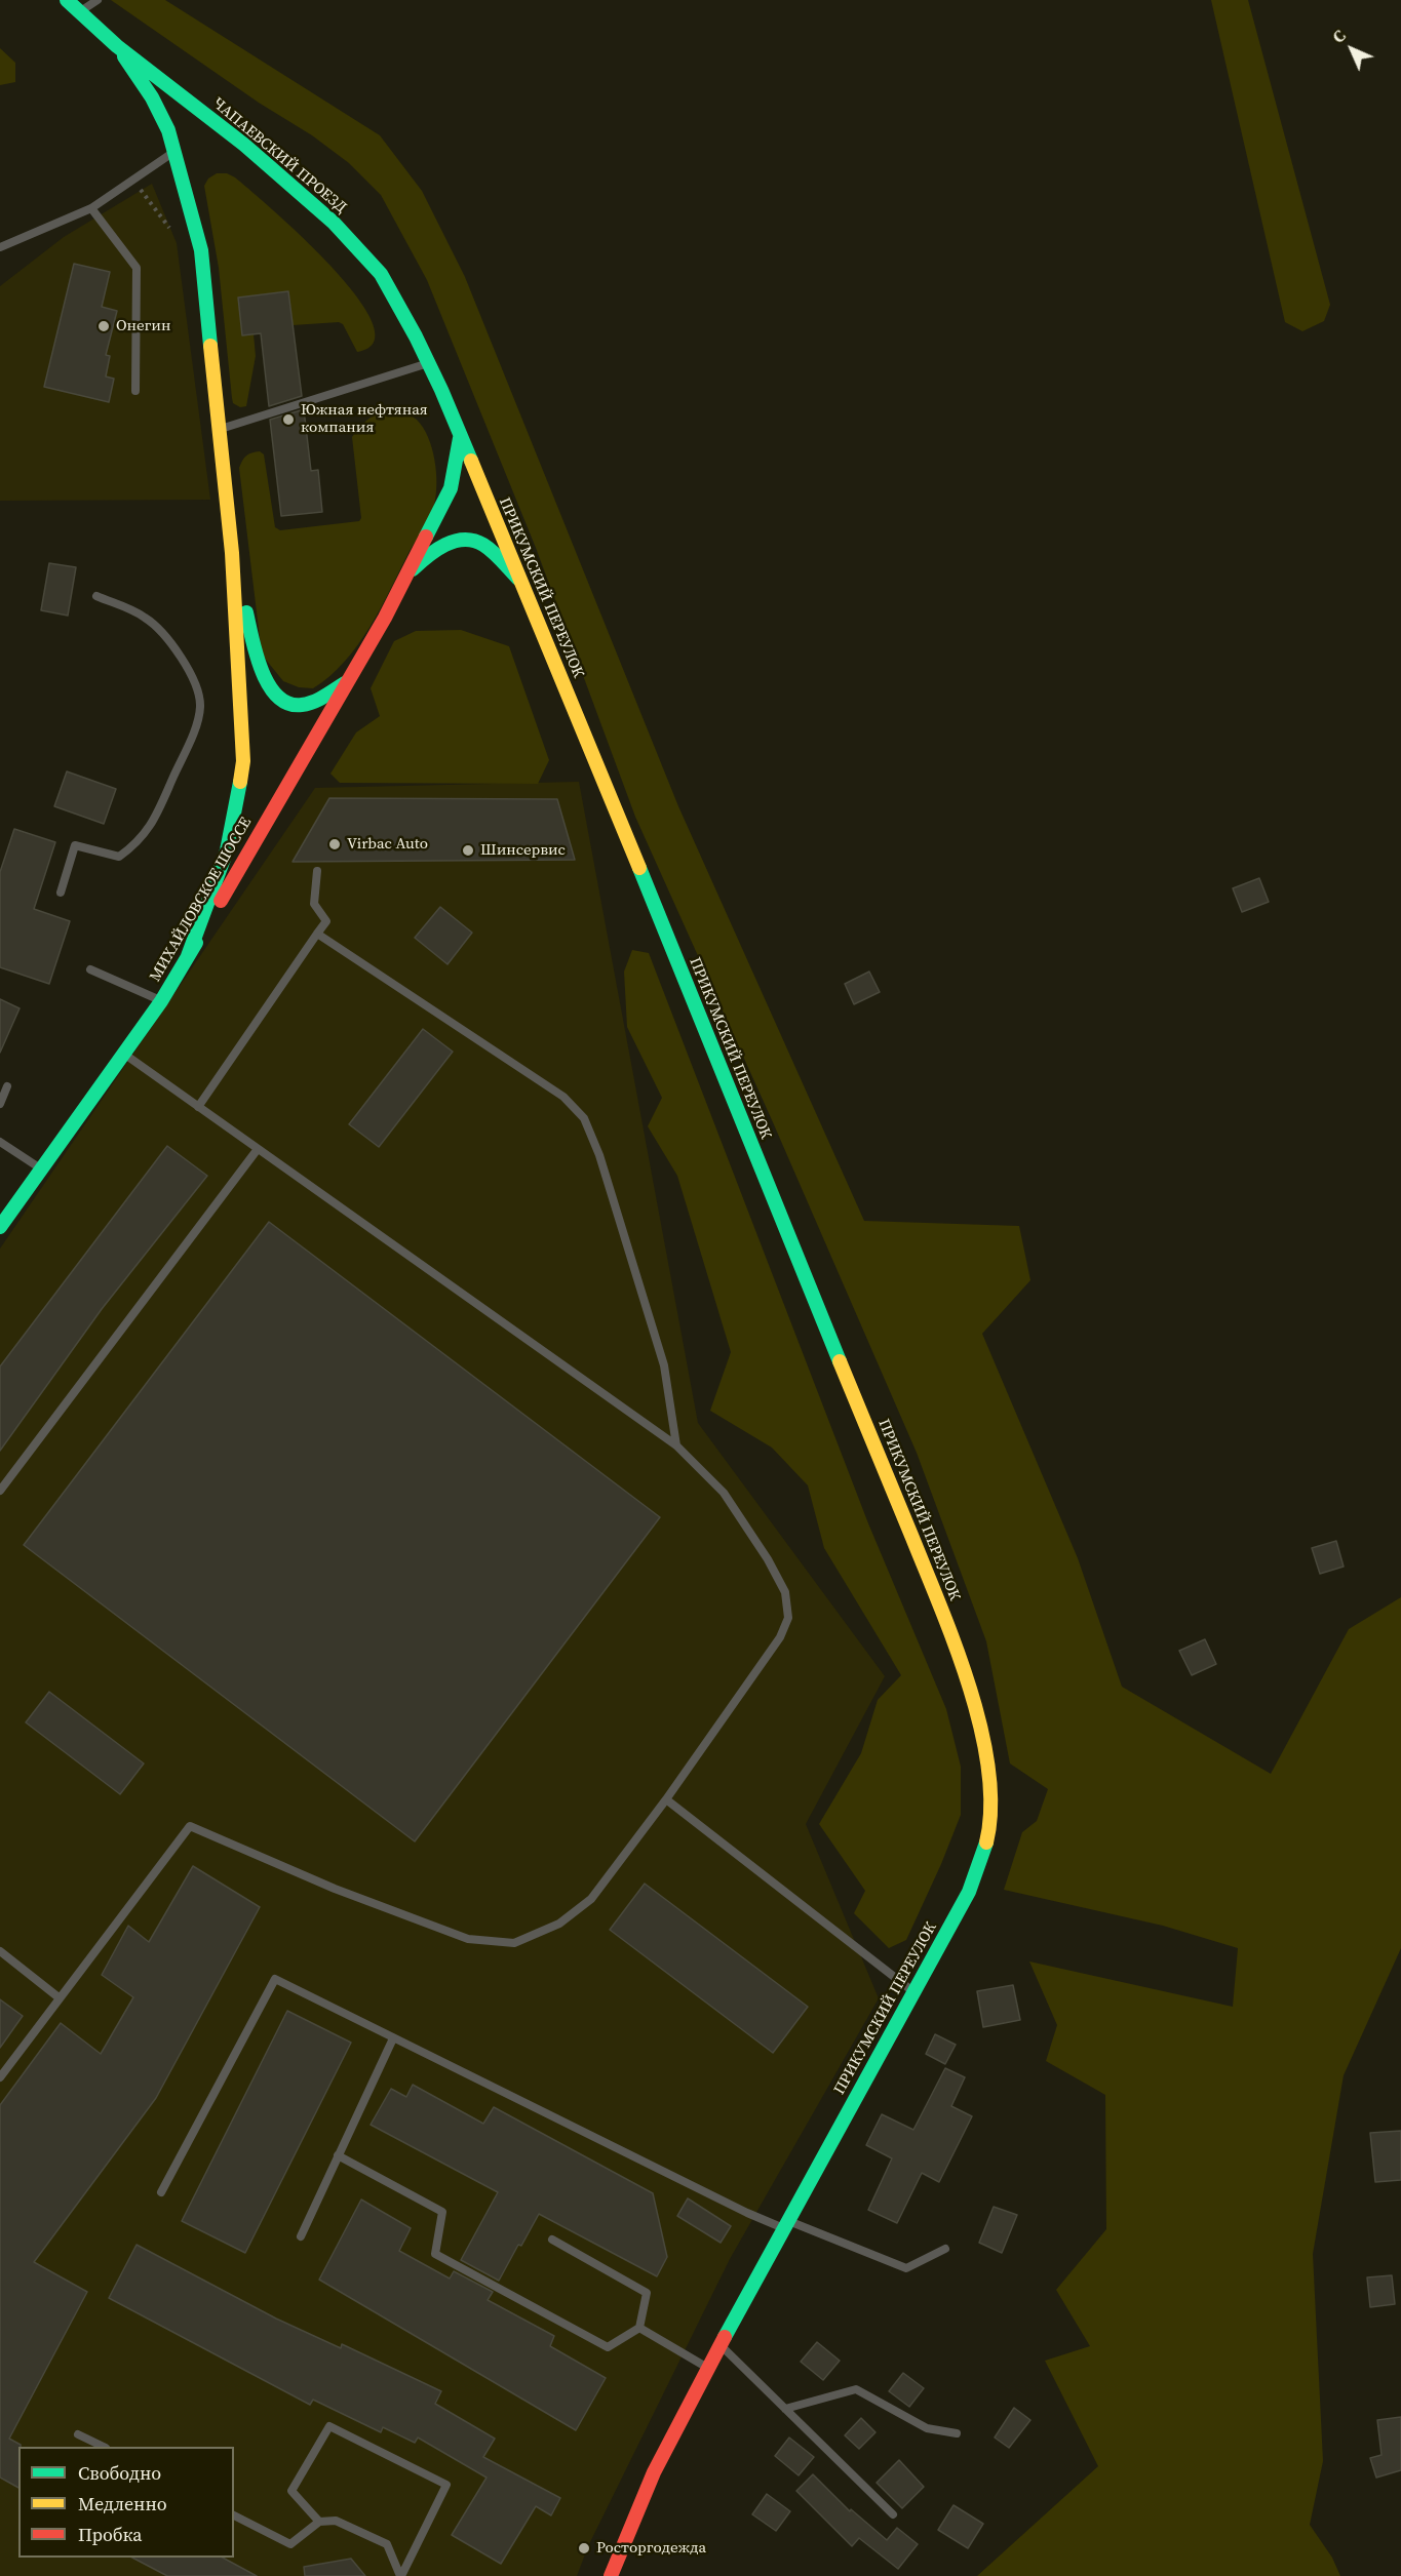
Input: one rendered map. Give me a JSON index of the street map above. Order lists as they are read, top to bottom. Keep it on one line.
{"streets":{"main road":["ЧАПАЕВСКИЙ ПРОЕЗД","ПРИКУМСКИЙ ПЕРЕУЛОК","МИХАЙЛОВСКОЕ ШОССЕ"]},"crossings":[["ЧАПАЕВСКИЙ ПРОЕЗД","ПРИКУМСКИЙ ПЕРЕУЛОК"],["ЧАПАЕВСКИЙ ПРОЕЗД","МИХАЙЛОВСКОЕ ШОССЕ"],["ПРИКУМСКИЙ ПЕРЕУЛОК","МИХАЙЛОВСКОЕ ШОССЕ"]],"places":["Онегин","Южная нефтяная компания","Virbac Auto","Шинсервис","Росторгодежда"],"legend":["Свободно","Медленно","Пробка"],"north":"top left"}
